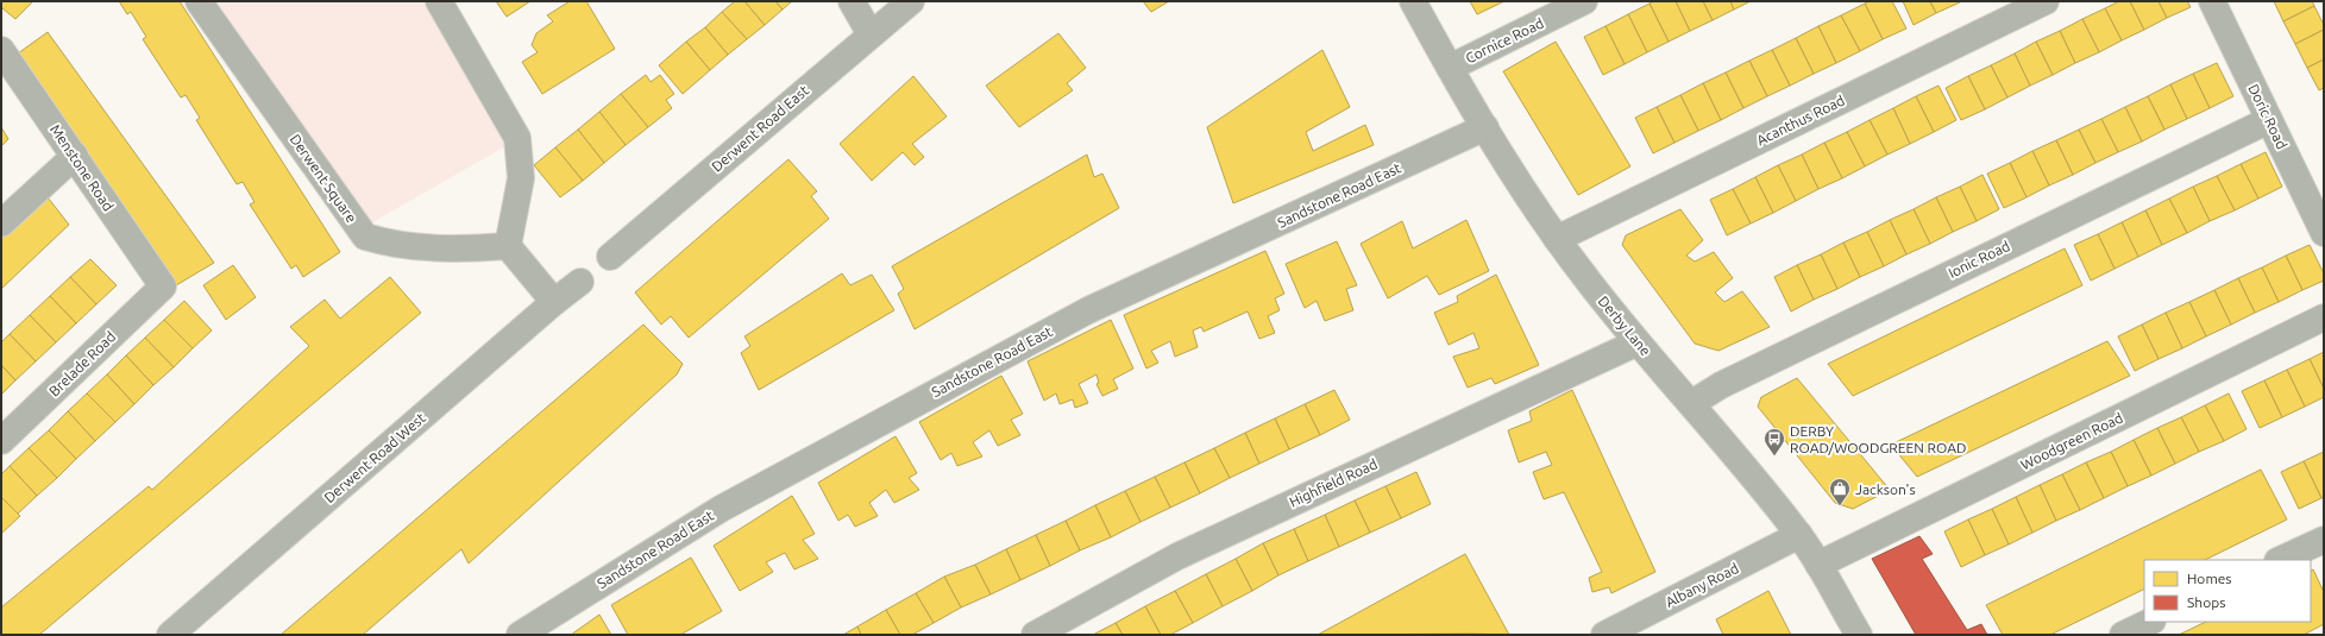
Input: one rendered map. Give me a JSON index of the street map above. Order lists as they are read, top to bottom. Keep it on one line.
{"streets":{"street":["Cornice Road","Doric Road","Acanthus Road","Derwent Road East","Menstone Road","Derwent Square","Sandstone Road East","Ionic Road","Derby Lane","Brelade Road","Woodgreen Road","Derwent Road West","Highfield Road","Albany Road"]},"crossings":[["Cornice Road","Derby Lane"],["Doric Road","Ionic Road"],["Acanthus Road","Derby Lane"],["Menstone Road","Brelade Road"],["Sandstone Road East","Derby Lane"],["Ionic Road","Derby Lane"],["Derby Lane","Woodgreen Road"],["Derby Lane","Highfield Road"],["Derby Lane","Albany Road"]],"places":{"bus stop":["DERBY ROAD/WOODGREEN ROAD"],"shop":["Jackson's"]},"legend":["Homes","Shops"]}
